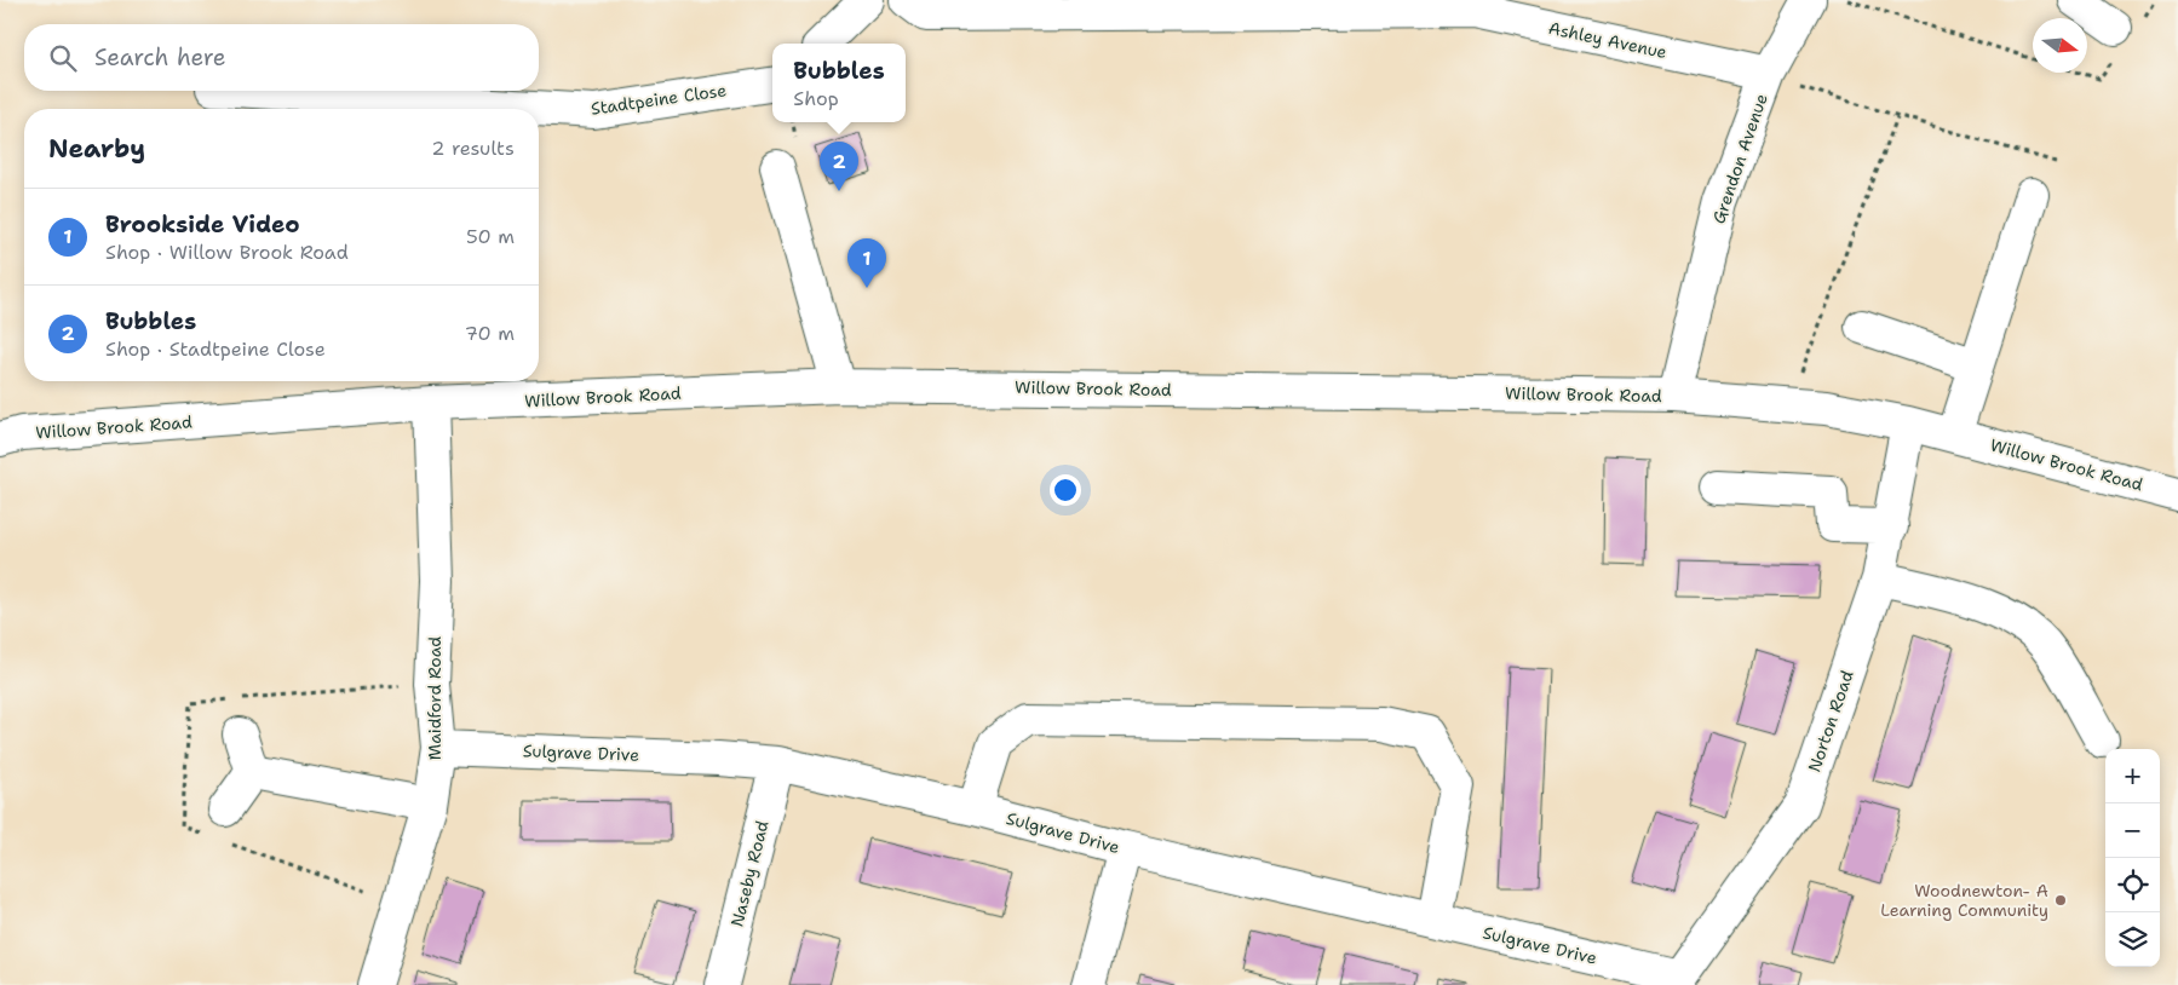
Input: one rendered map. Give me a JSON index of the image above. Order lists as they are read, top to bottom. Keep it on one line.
{"streets":{"street":["Ashley Avenue","Stadtpeine Close","Grendon Avenue","Willow Brook Road","Maidford Road","Norton Road","Sulgrave Drive","Naseby Road"]},"crossings":[["Ashley Avenue","Grendon Avenue"],["Grendon Avenue","Willow Brook Road"],["Willow Brook Road","Maidford Road"],["Willow Brook Road","Norton Road"],["Maidford Road","Sulgrave Drive"],["Norton Road","Sulgrave Drive"],["Sulgrave Drive","Naseby Road"]],"places":["Woodnewton- A Learning Community"],"north":"right","page":{"search":"Search here","popup":["Bubbles","Shop"],"heading":["Nearby","2 results"],"pins":["2","1"],"list":[{"mark":"1","name":"Brookside Video","note":"Shop · Willow Brook Road","value":"50 m"},{"mark":"2","name":"Bubbles","note":"Shop · Stadtpeine Close","value":"70 m"}],"map_buttons":["+","−"]}}
